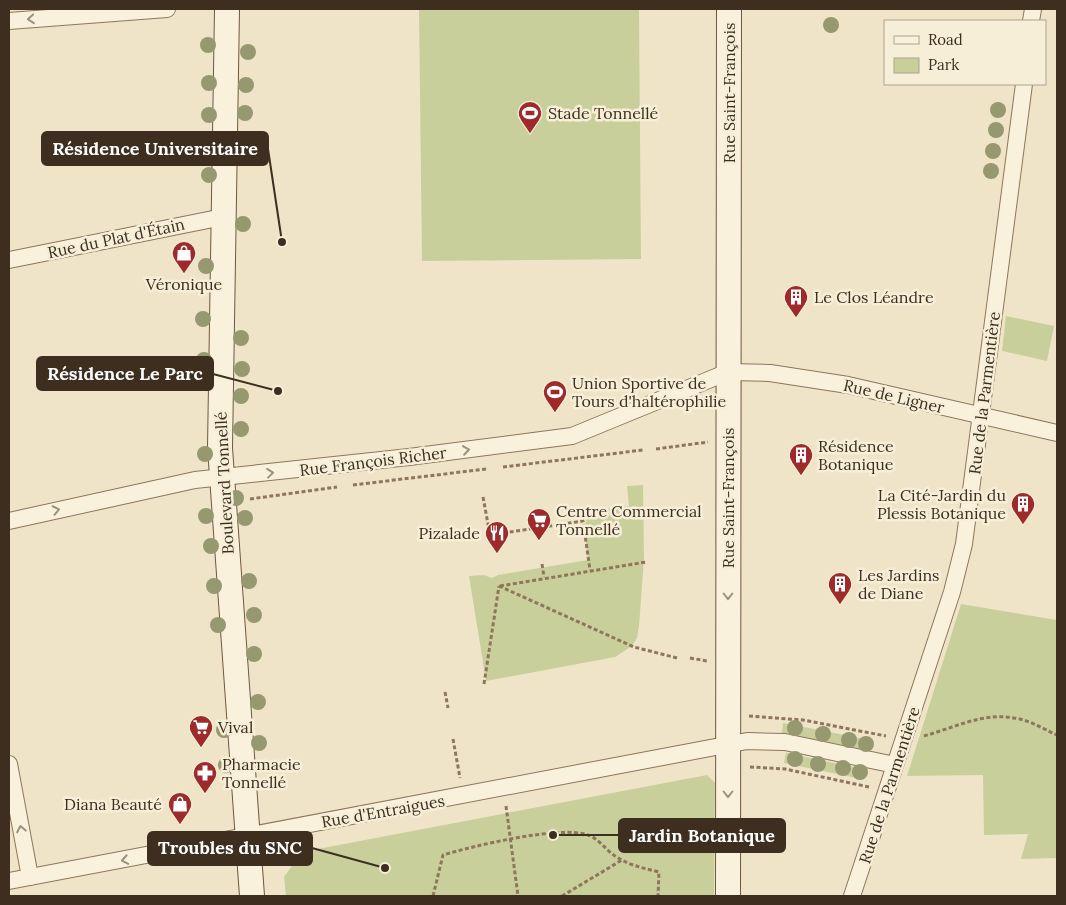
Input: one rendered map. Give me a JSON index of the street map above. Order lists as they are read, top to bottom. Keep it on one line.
{"streets":{"main road":["Rue Saint-François","Boulevard Tonnellé"],"street":["Rue du Plat d'Étain","Rue de la Parmentière","Rue de Ligner","Rue François Richer","Rue d'Entraigues"]},"crossings":[["Rue Saint-François","Rue de Ligner"],["Rue Saint-François","Rue François Richer"],["Rue Saint-François","Rue d'Entraigues"],["Rue du Plat d'Étain","Boulevard Tonnellé"],["Rue de la Parmentière","Rue de Ligner"],["Rue de la Parmentière","Rue d'Entraigues"],["Rue de Ligner","Rue François Richer"],["Rue François Richer","Boulevard Tonnellé"],["Boulevard Tonnellé","Rue d'Entraigues"]],"one_way":["Rue Saint-François","Rue François Richer"],"places":{"sports":["Stade Tonnellé","Union Sportive de Tours d'haltérophilie"],"other":["Résidence Universitaire","Résidence Le Parc","Jardin Botanique","Troubles du SNC"],"shop":["Véronique","Diana Beauté"],"building":["Le Clos Léandre","Résidence Botanique","La Cité-Jardin du Plessis Botanique","Les Jardins de Diane"],"supermarket":["Centre Commercial Tonnellé","Vival"],"restaurant":["Pizalade"],"pharmacy":["Pharmacie Tonnellé"]},"legend":["Road","Park"]}
